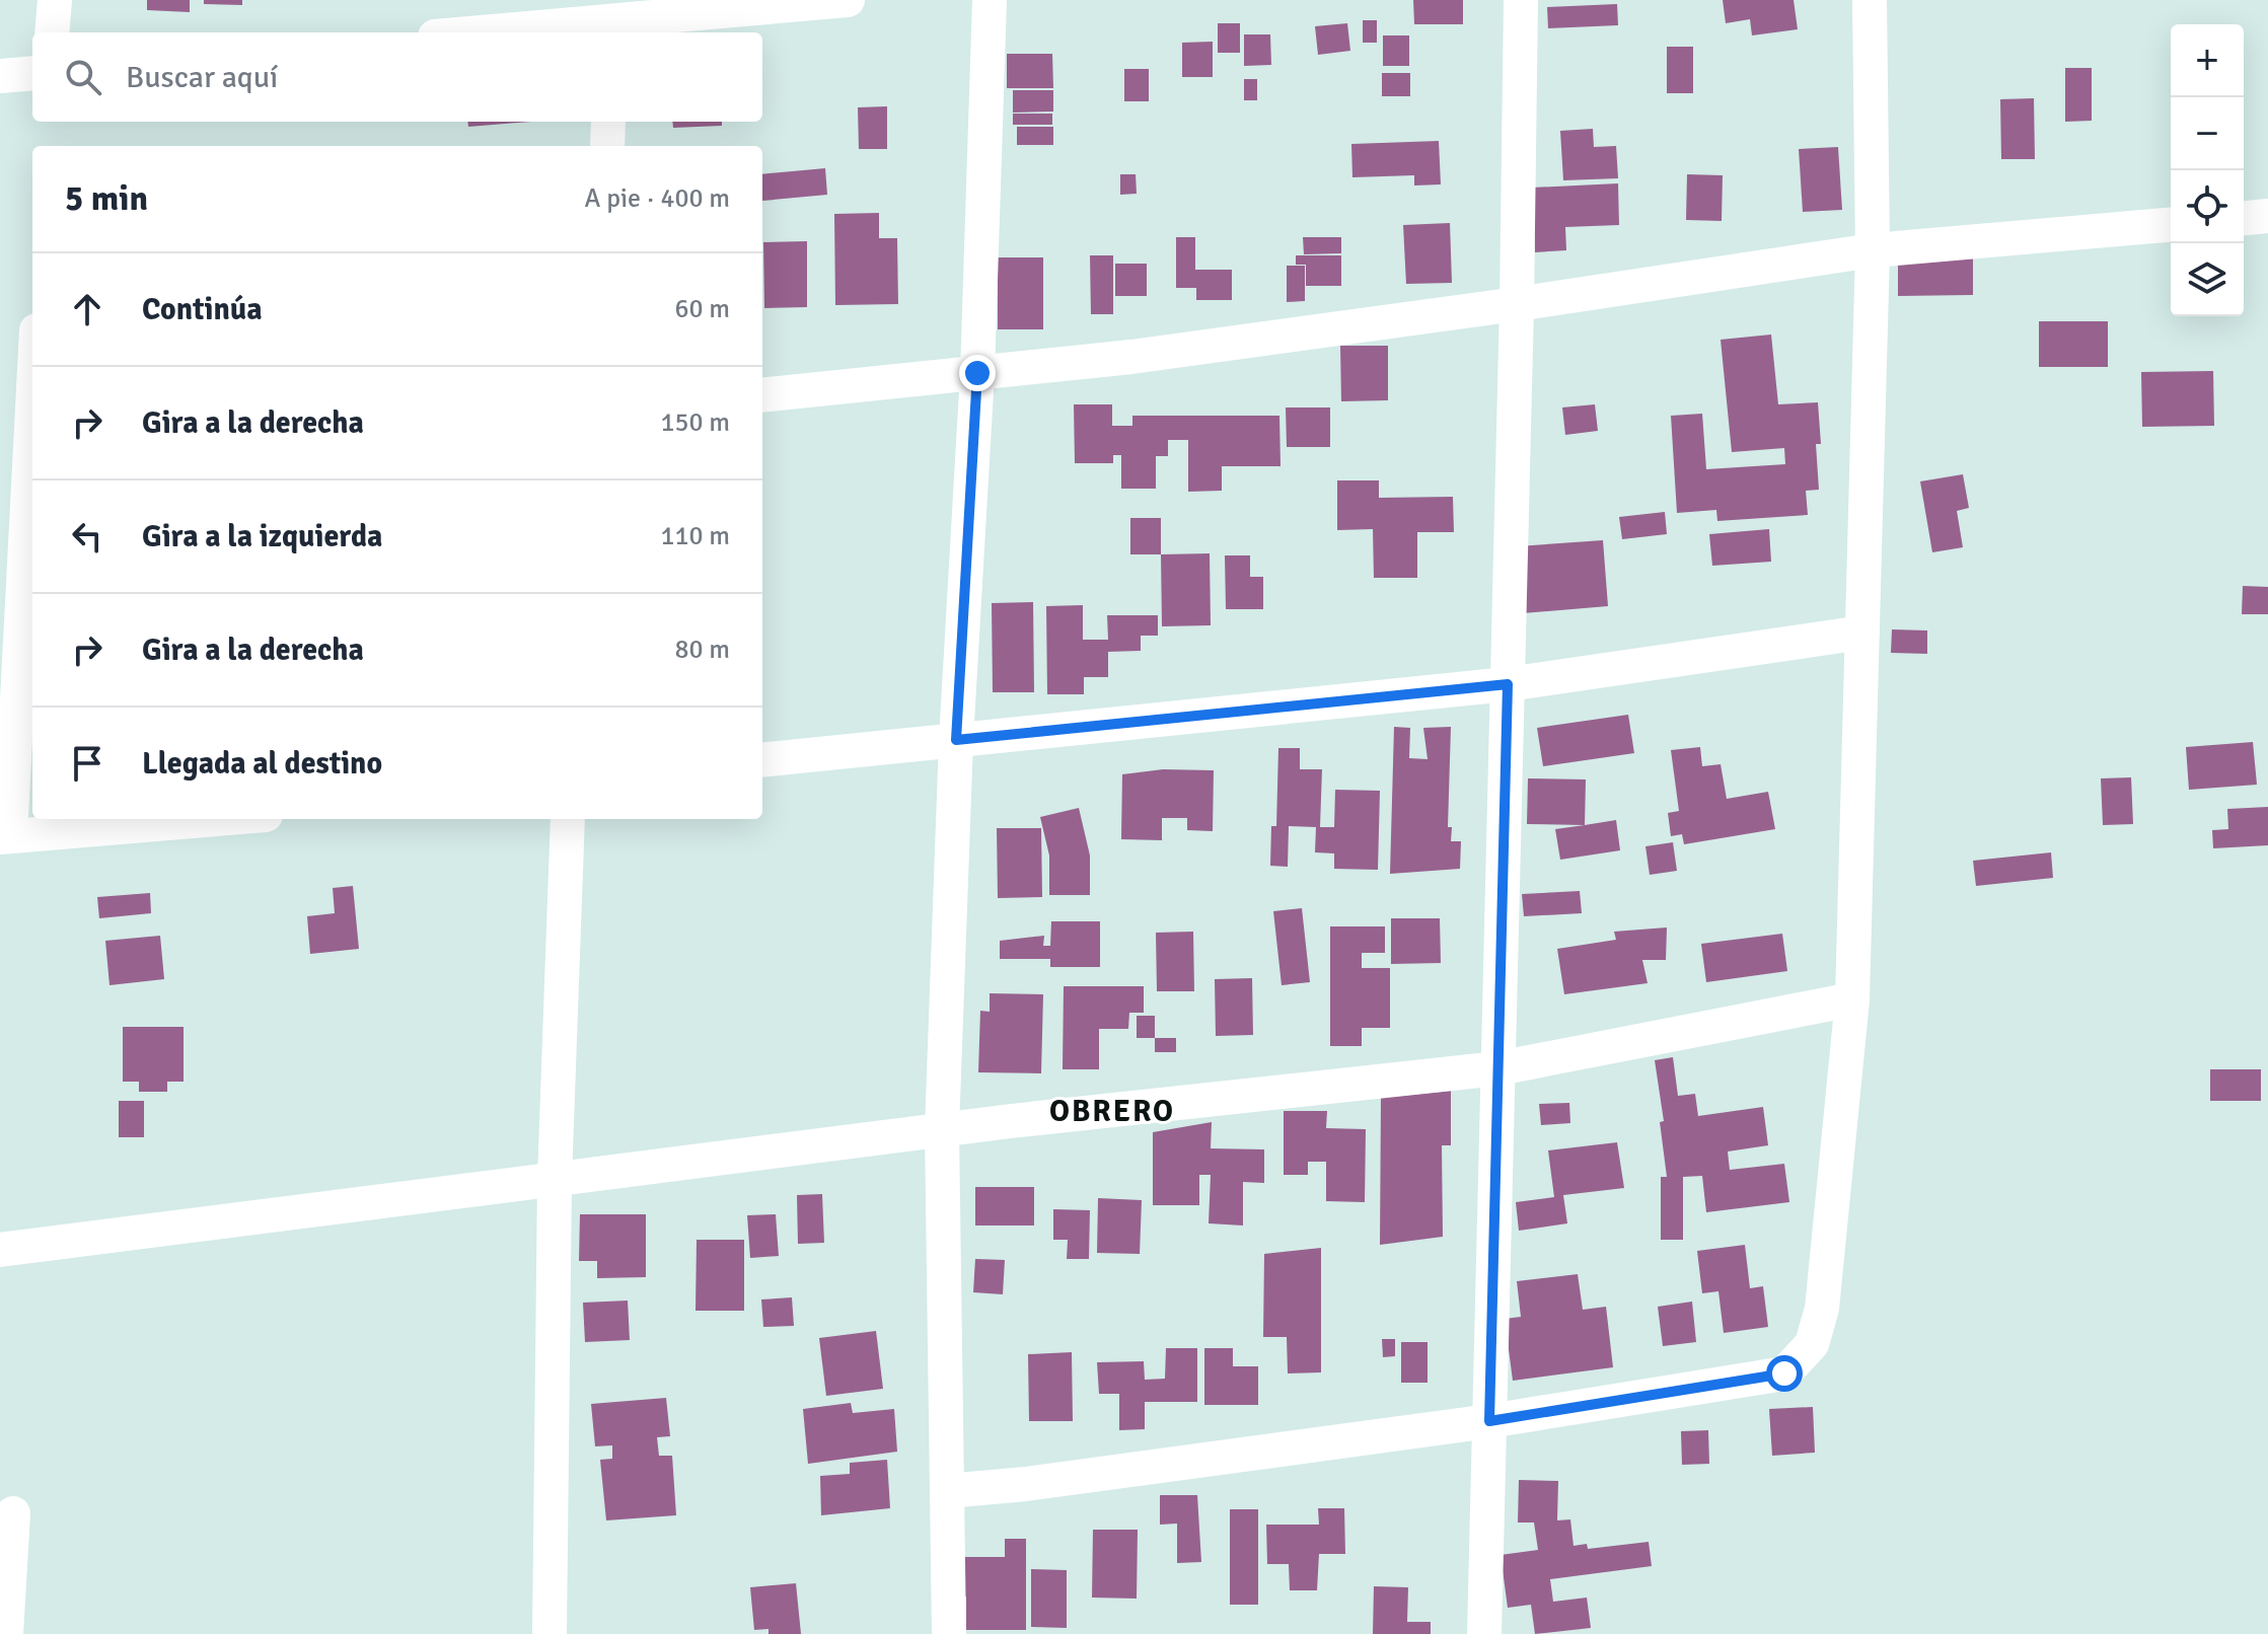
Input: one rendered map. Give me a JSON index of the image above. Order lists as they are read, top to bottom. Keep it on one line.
{"districts":["OBRERO"],"page":{"map_buttons":["+","−"],"search":"Buscar aquí","heading":["5 min","A pie · 400 m"],"list":[["Continúa","60 m"],["Gira a la derecha","150 m"],["Gira a la izquierda","110 m"],["Gira a la derecha","80 m"],"Llegada al destino"]}}
